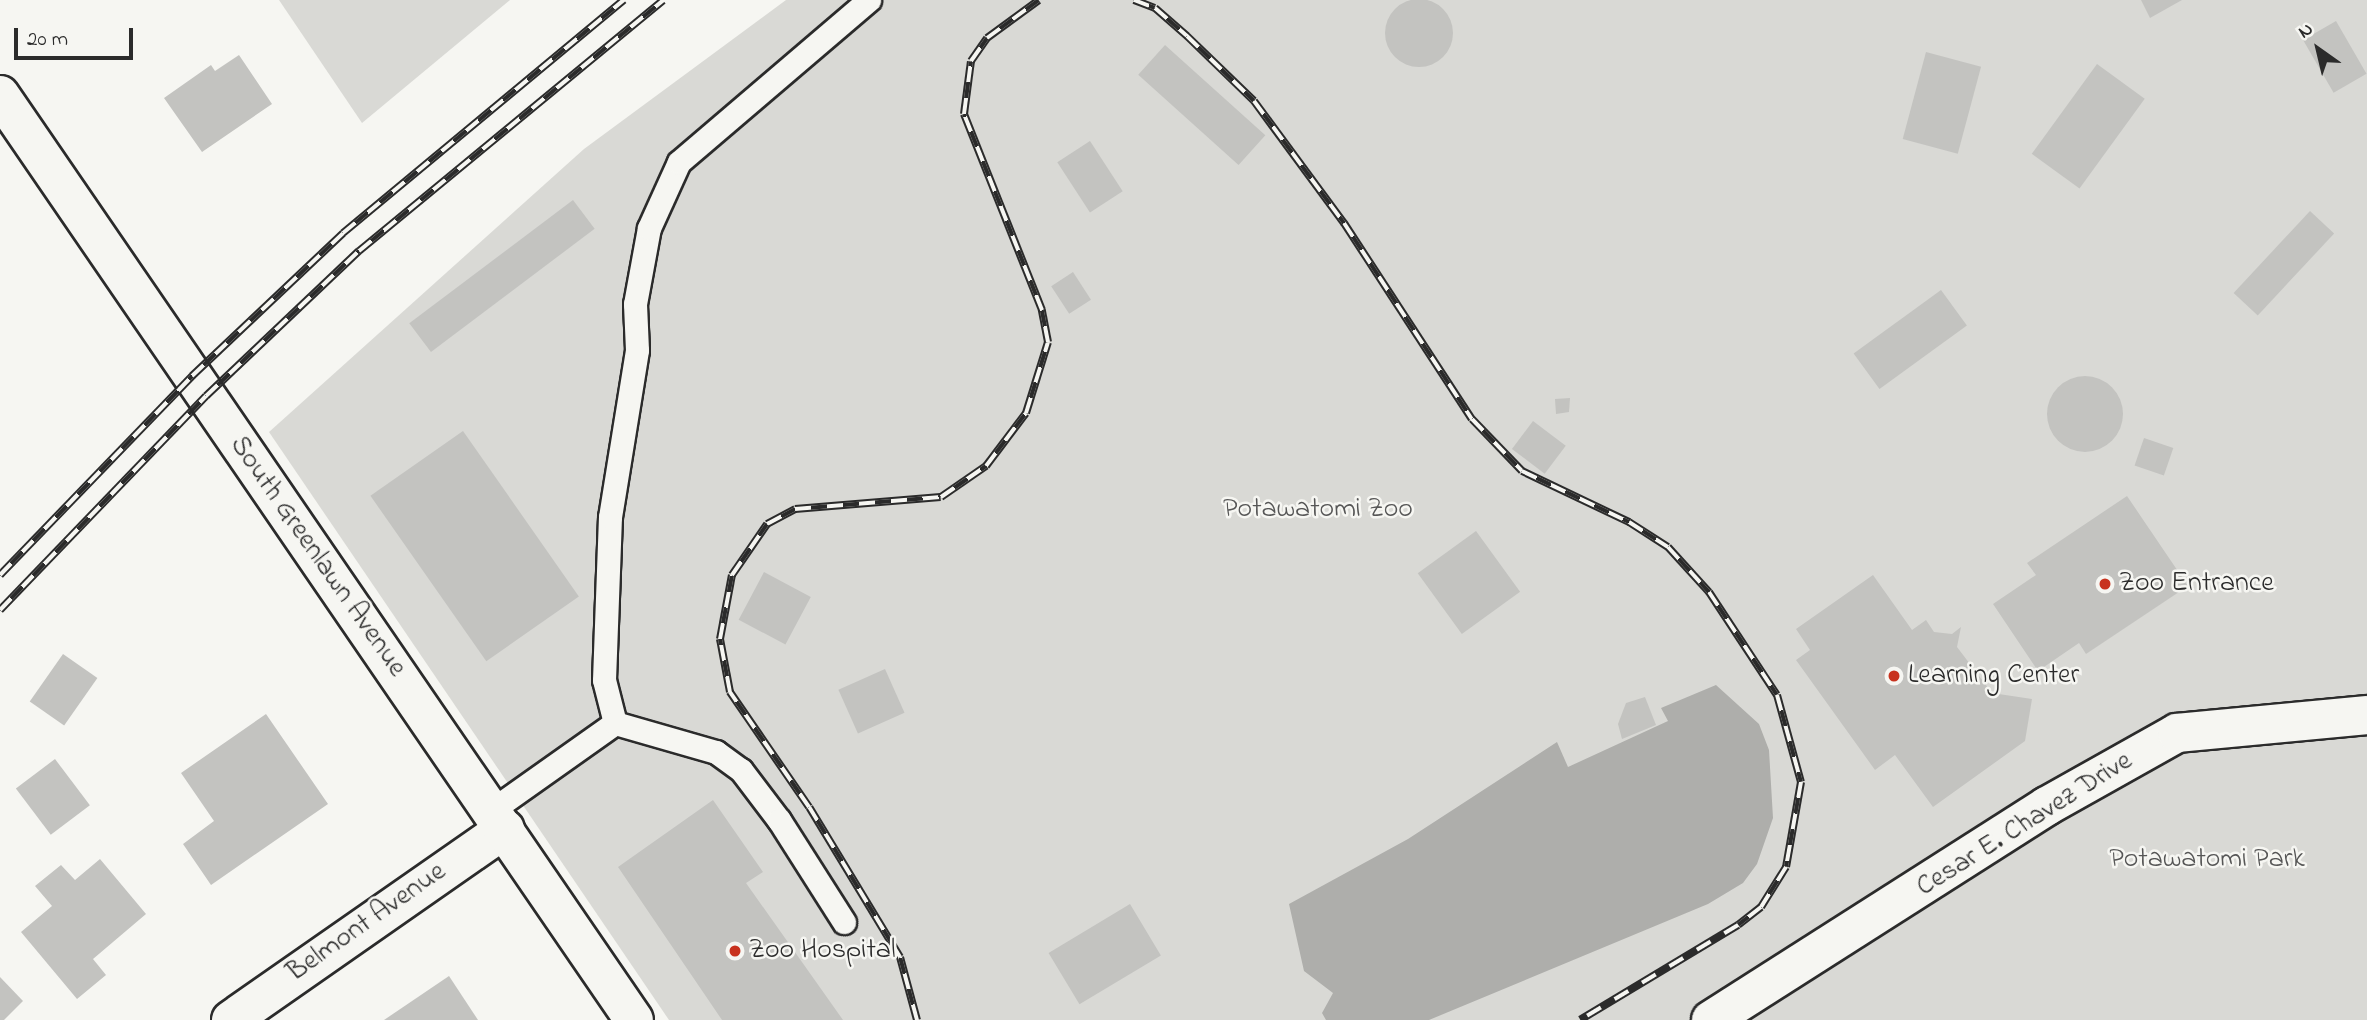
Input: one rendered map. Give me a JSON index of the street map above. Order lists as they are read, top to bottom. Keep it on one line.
{"streets":{"street":["South Greenlawn Avenue","Cesar E. Chavez Drive","Belmont Avenue"]},"crossings":[["South Greenlawn Avenue","Belmont Avenue"]],"parks":["Potawatomi Zoo","Potawatomi Park"],"places":["Zoo Entrance","Learning Center","Zoo Hospital"],"scale_bar":"20 m","north":"top left"}
